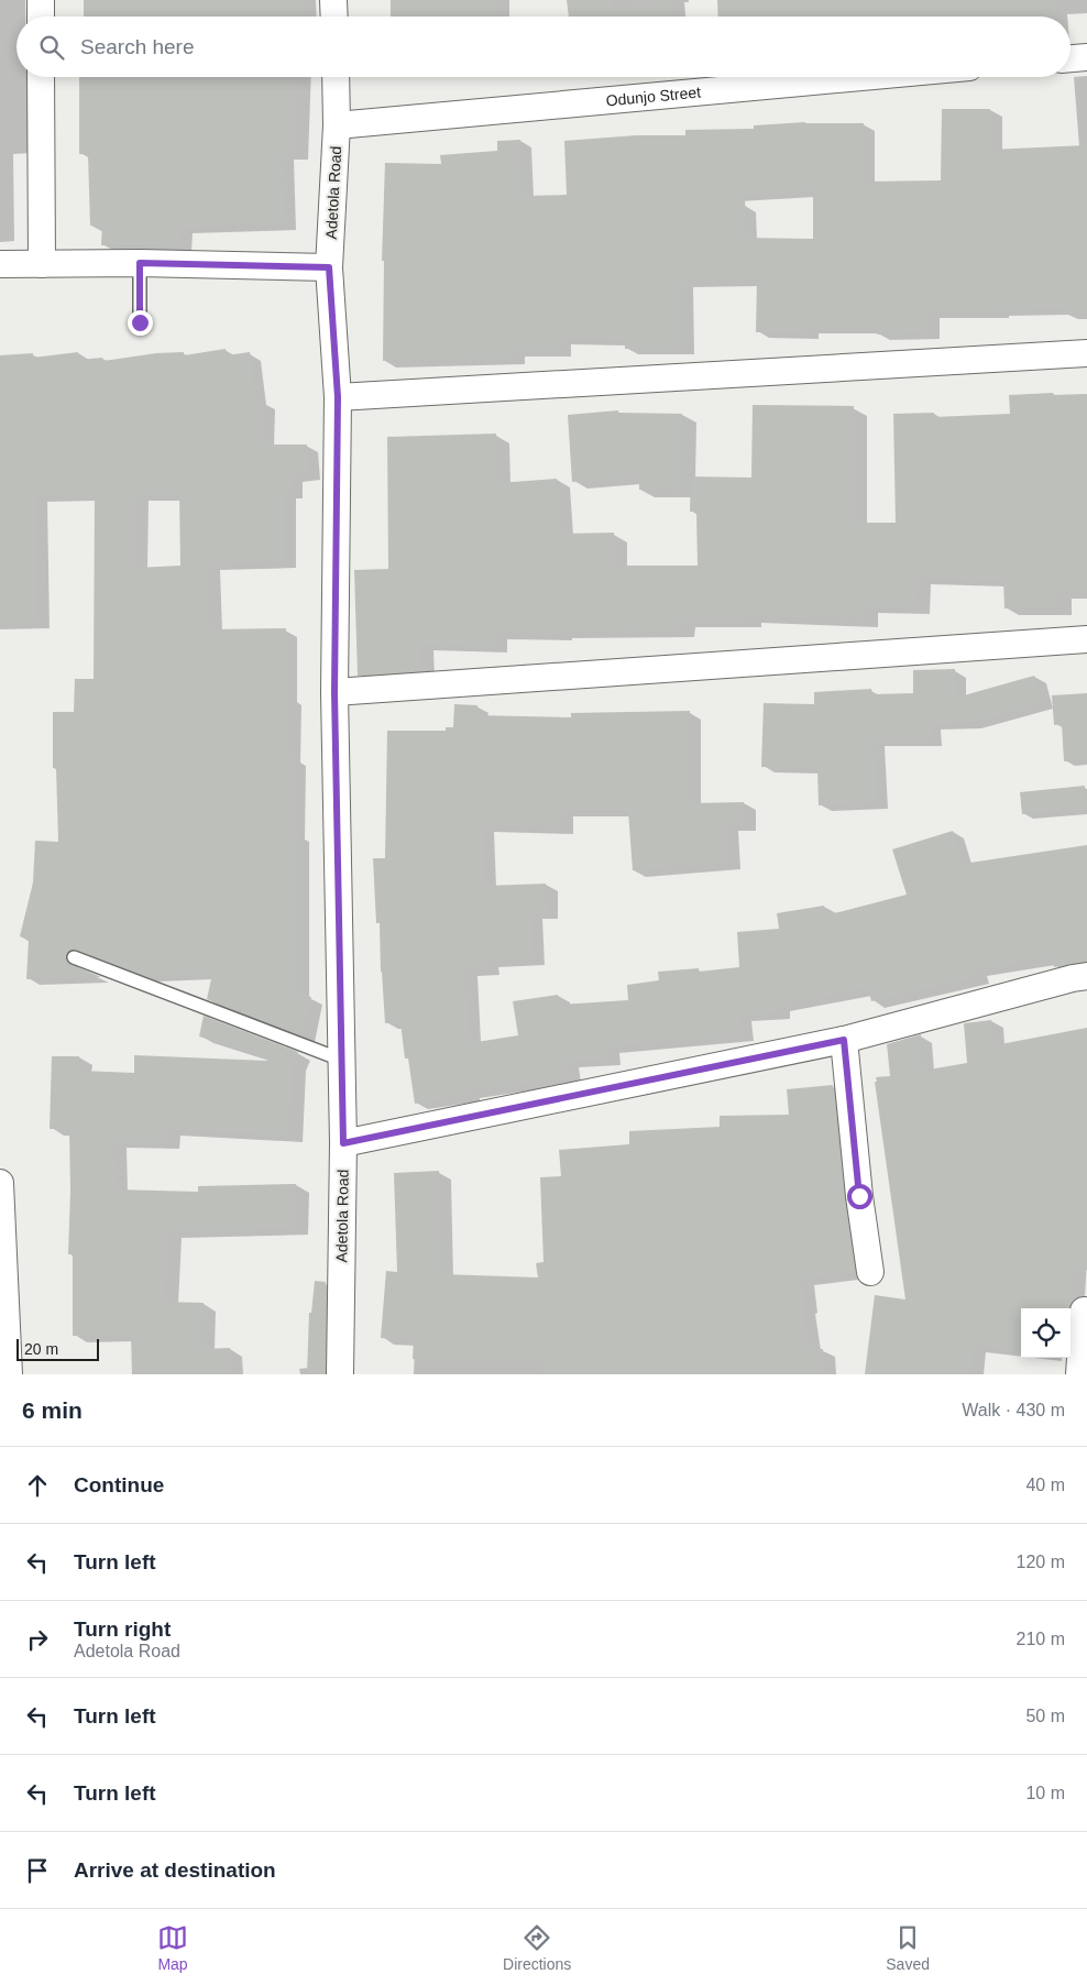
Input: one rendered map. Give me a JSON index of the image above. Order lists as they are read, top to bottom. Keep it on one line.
{"streets":{"street":["Odunjo Street","Adetola Road"]},"crossings":[["Odunjo Street","Adetola Road"]],"scale_bar":"20 m","page":{"search":"Search here","scale":"20 m","heading":["6 min","Walk · 430 m"],"list":[["Continue","40 m"],["Turn left","120 m"],["Turn right","Adetola Road","210 m"],["Turn left","50 m"],["Turn left","10 m"],"Arrive at destination"],"nav":["Map","Directions","Saved"]}}
